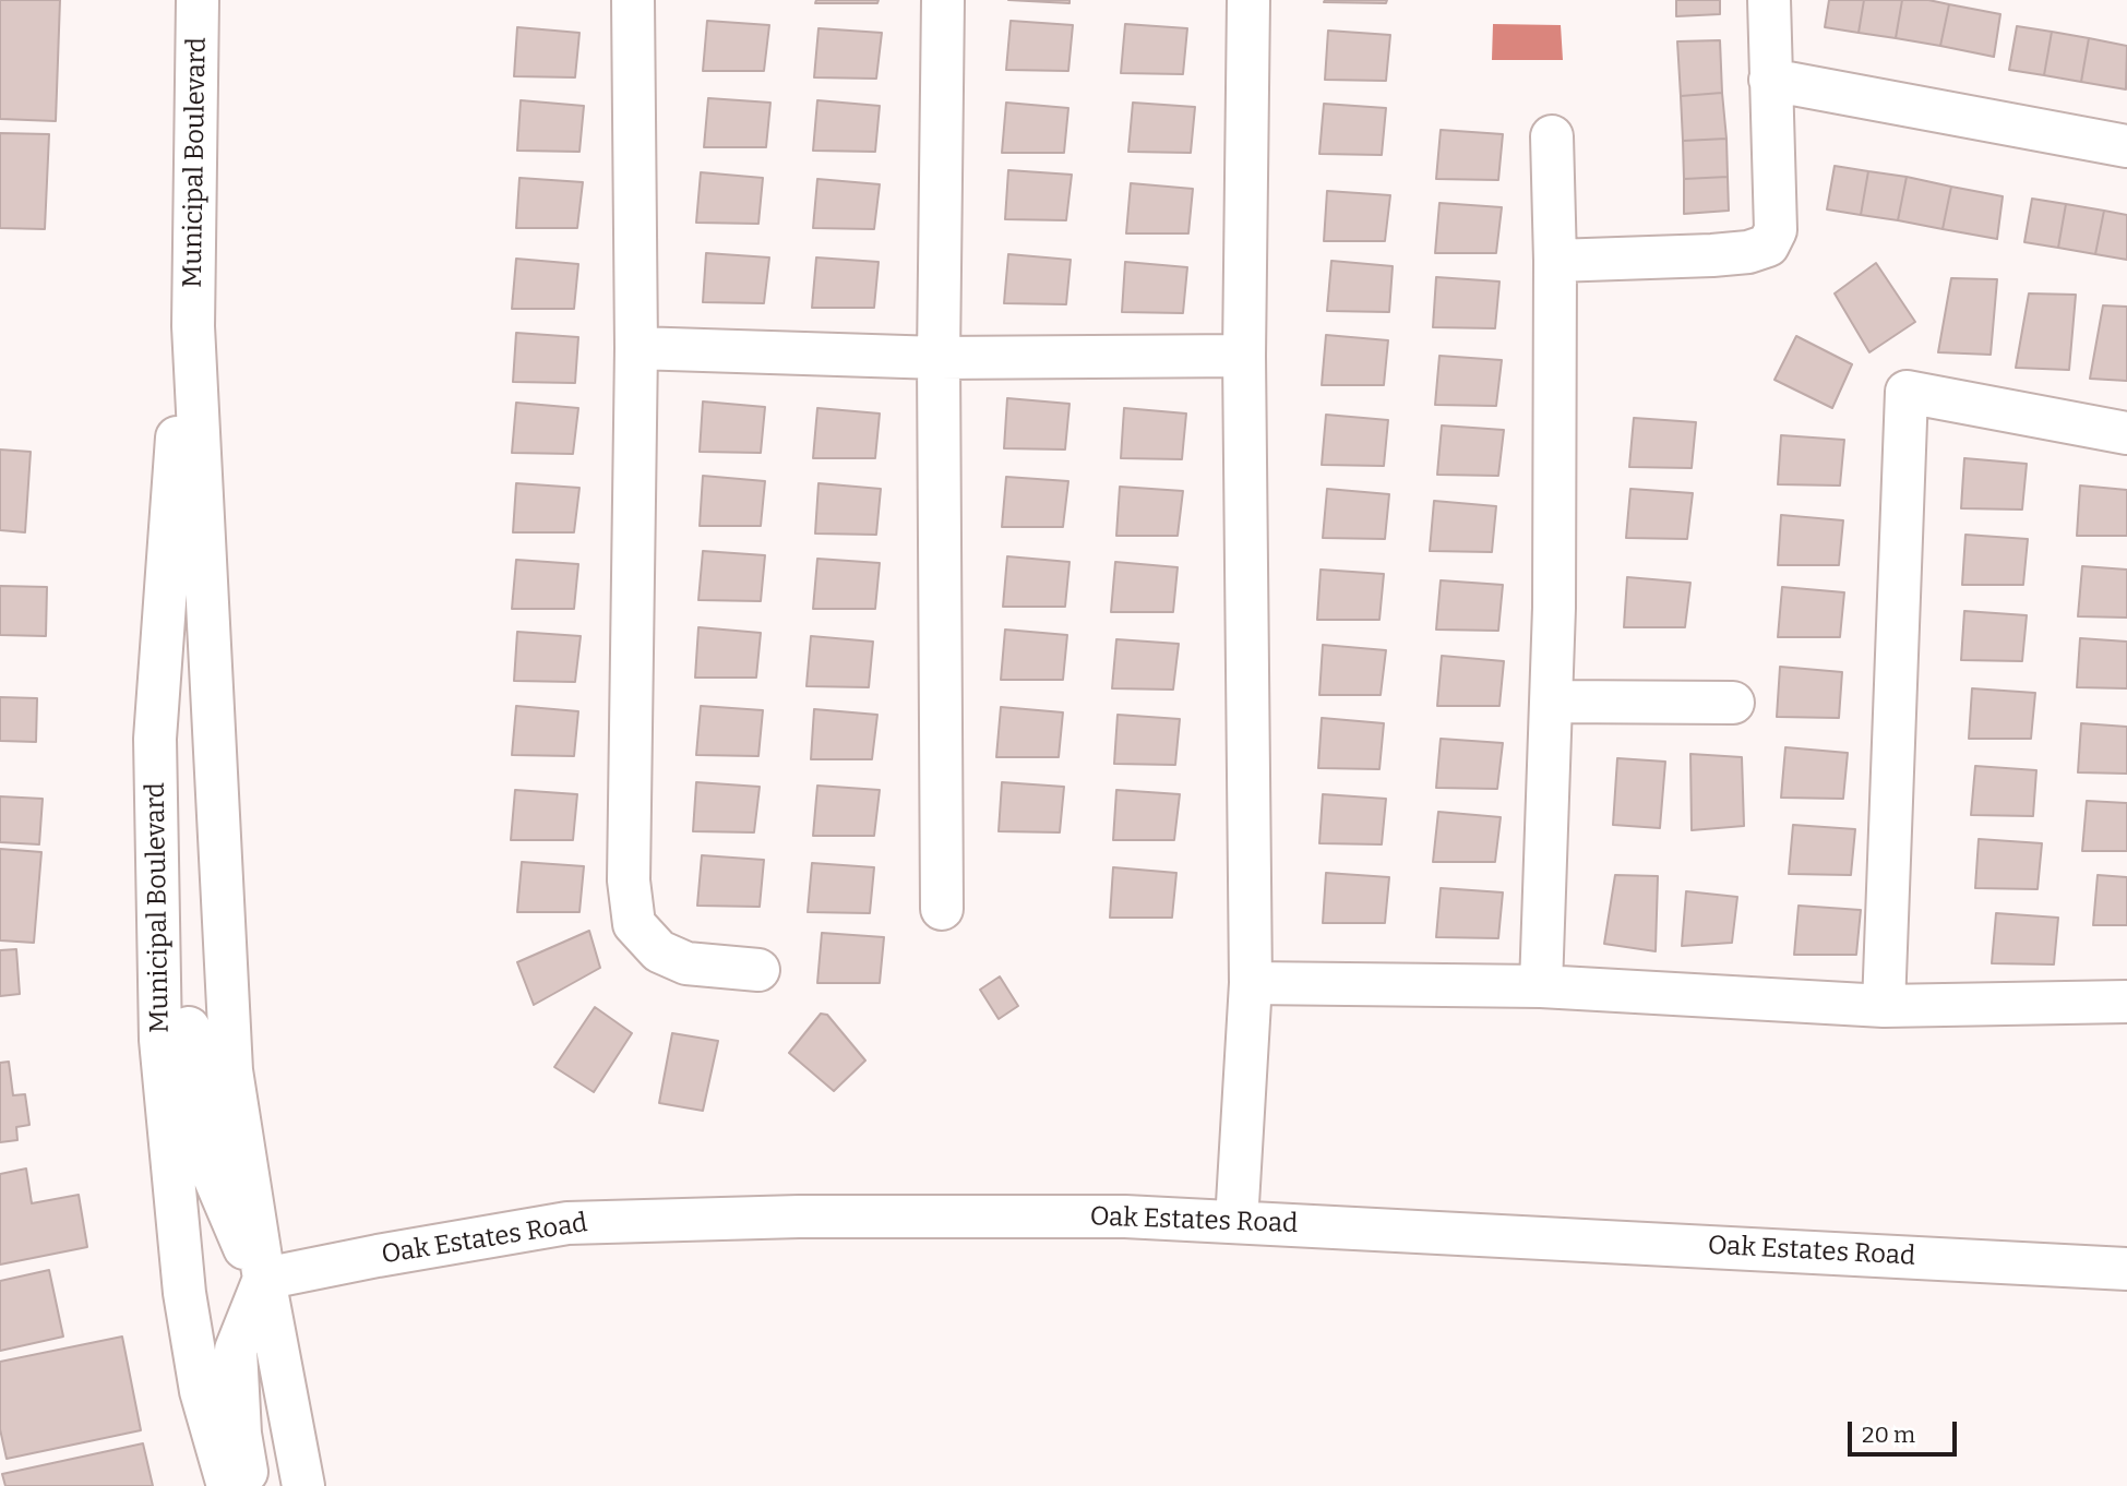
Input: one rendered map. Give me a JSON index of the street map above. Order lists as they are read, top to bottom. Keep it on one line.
{"streets":{"street":["Municipal Boulevard","Oak Estates Road"]},"crossings":[["Municipal Boulevard","Oak Estates Road"]],"scale_bar":"20 m"}
